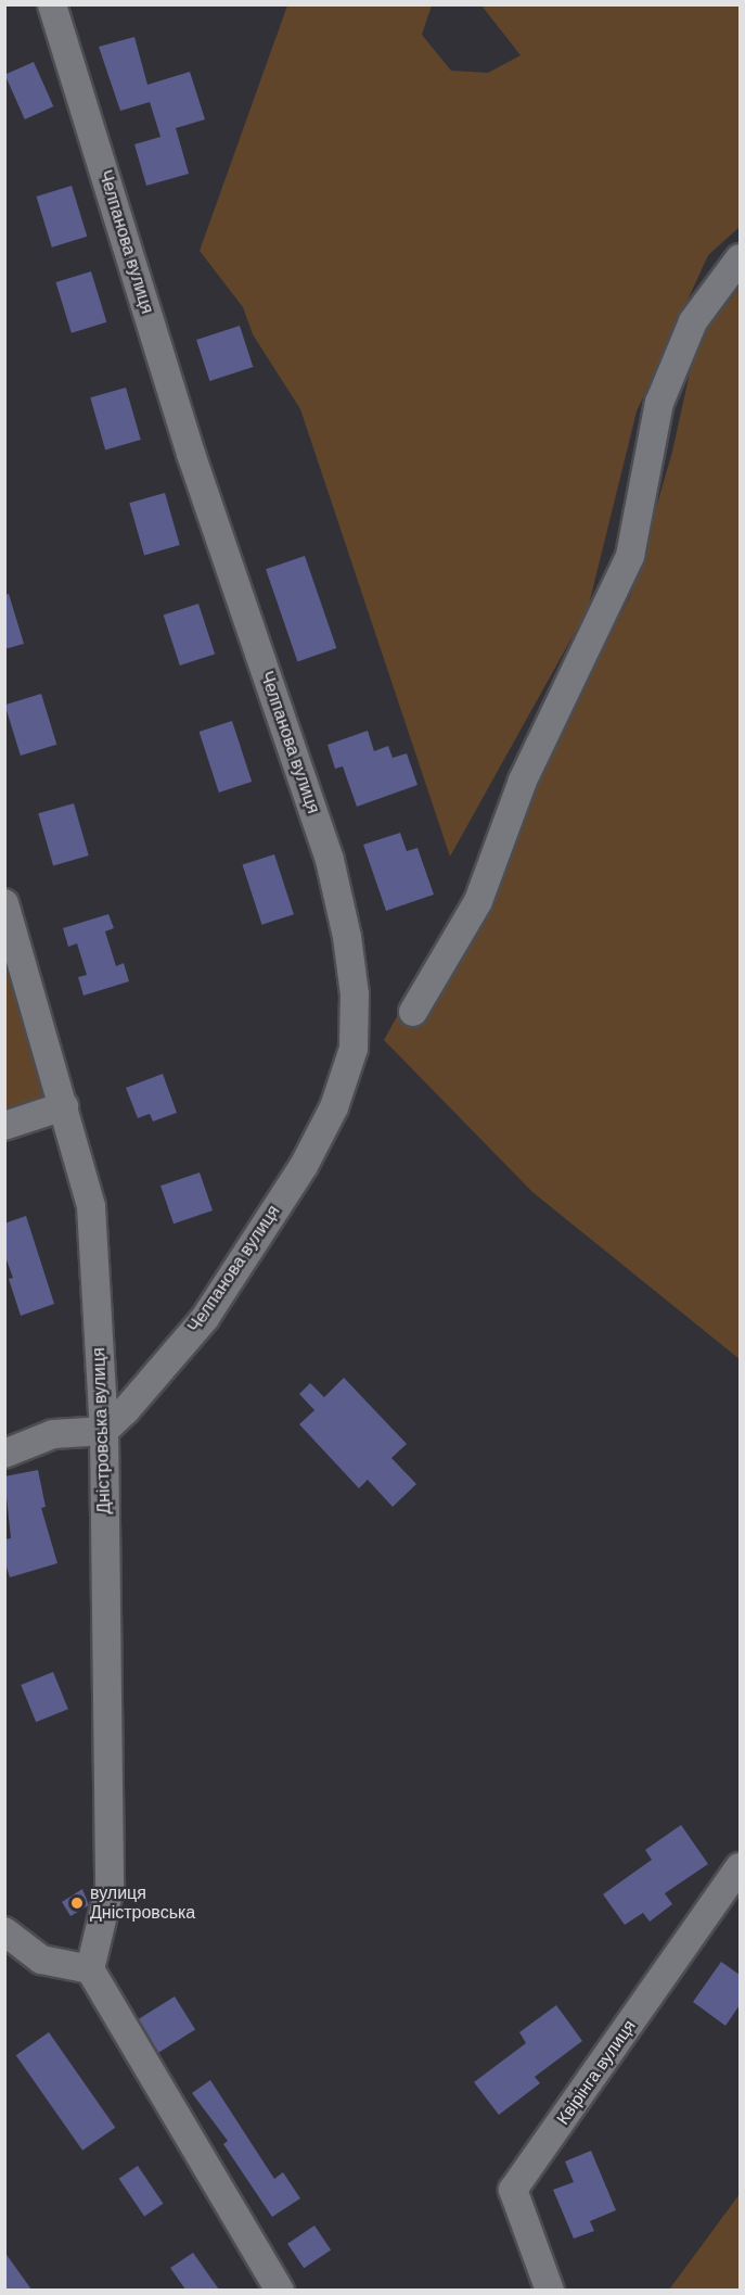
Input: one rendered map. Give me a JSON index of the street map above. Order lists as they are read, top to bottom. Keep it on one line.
{"streets":{"street":["Челпанова вулиця","Дністровська вулиця","Квірінга вулиця"]},"crossings":[["Челпанова вулиця","Дністровська вулиця"]],"places":["вулиця Дністровська"]}
